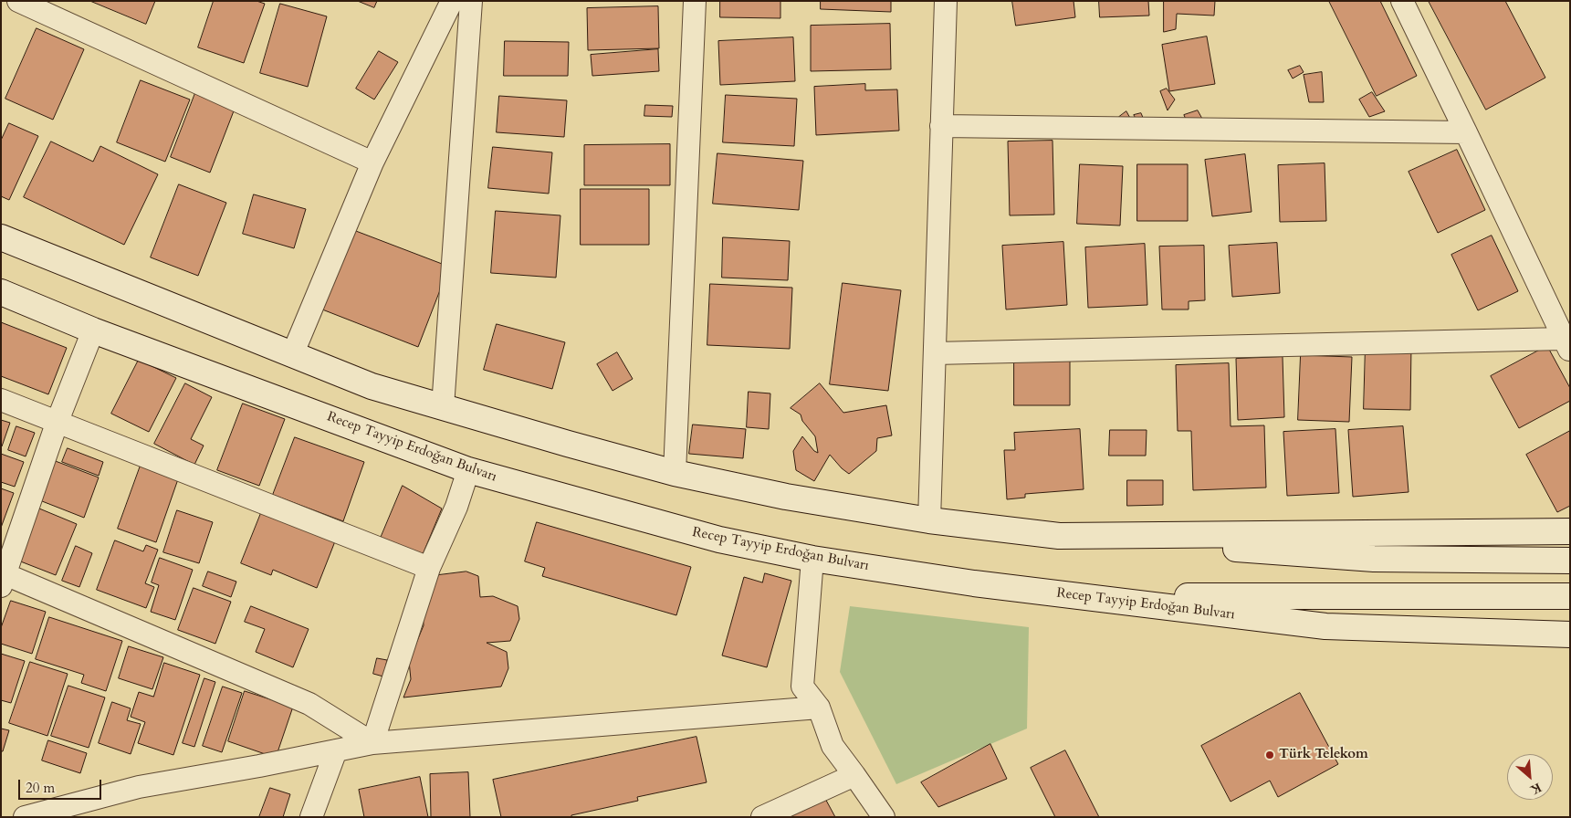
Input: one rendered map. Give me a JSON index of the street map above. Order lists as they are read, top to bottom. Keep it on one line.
{"streets":{"main road":["Recep Tayyip Erdoğan Bulvarı"]},"places":["Türk Telekom"],"scale_bar":"20 m","north":"bottom right"}
